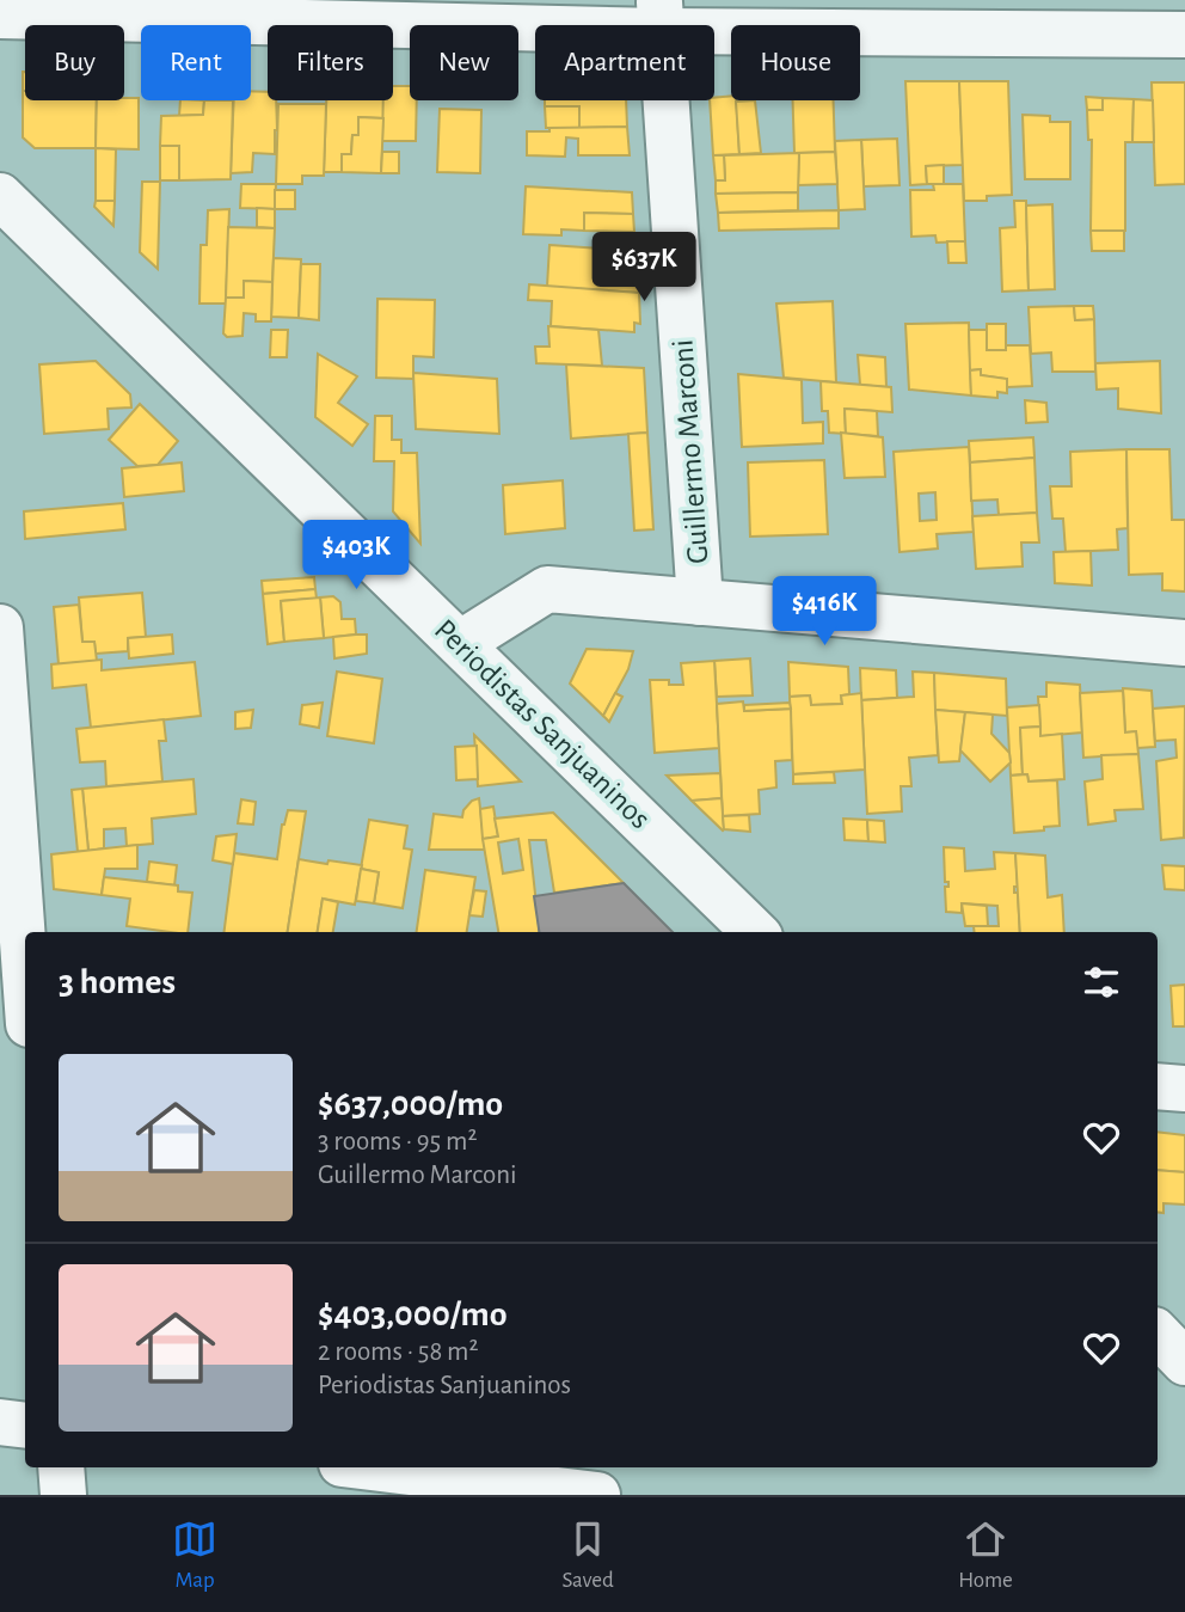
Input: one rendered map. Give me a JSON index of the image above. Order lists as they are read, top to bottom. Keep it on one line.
{"streets":{"street":["Guillermo Marconi","Periodistas Sanjuaninos"]},"page":{"chip":["Buy","Rent","Filters","New","Apartment","House"],"price":["$637K","$403K","$416K"],"heading":"3 homes","list":[{"name":"$637,000/mo","note":"3 rooms · 95 m² · Guillermo Marconi"},{"name":"$403,000/mo","note":"2 rooms · 58 m² · Periodistas Sanjuaninos"}],"tabs":["Map","Saved","Home"]}}
